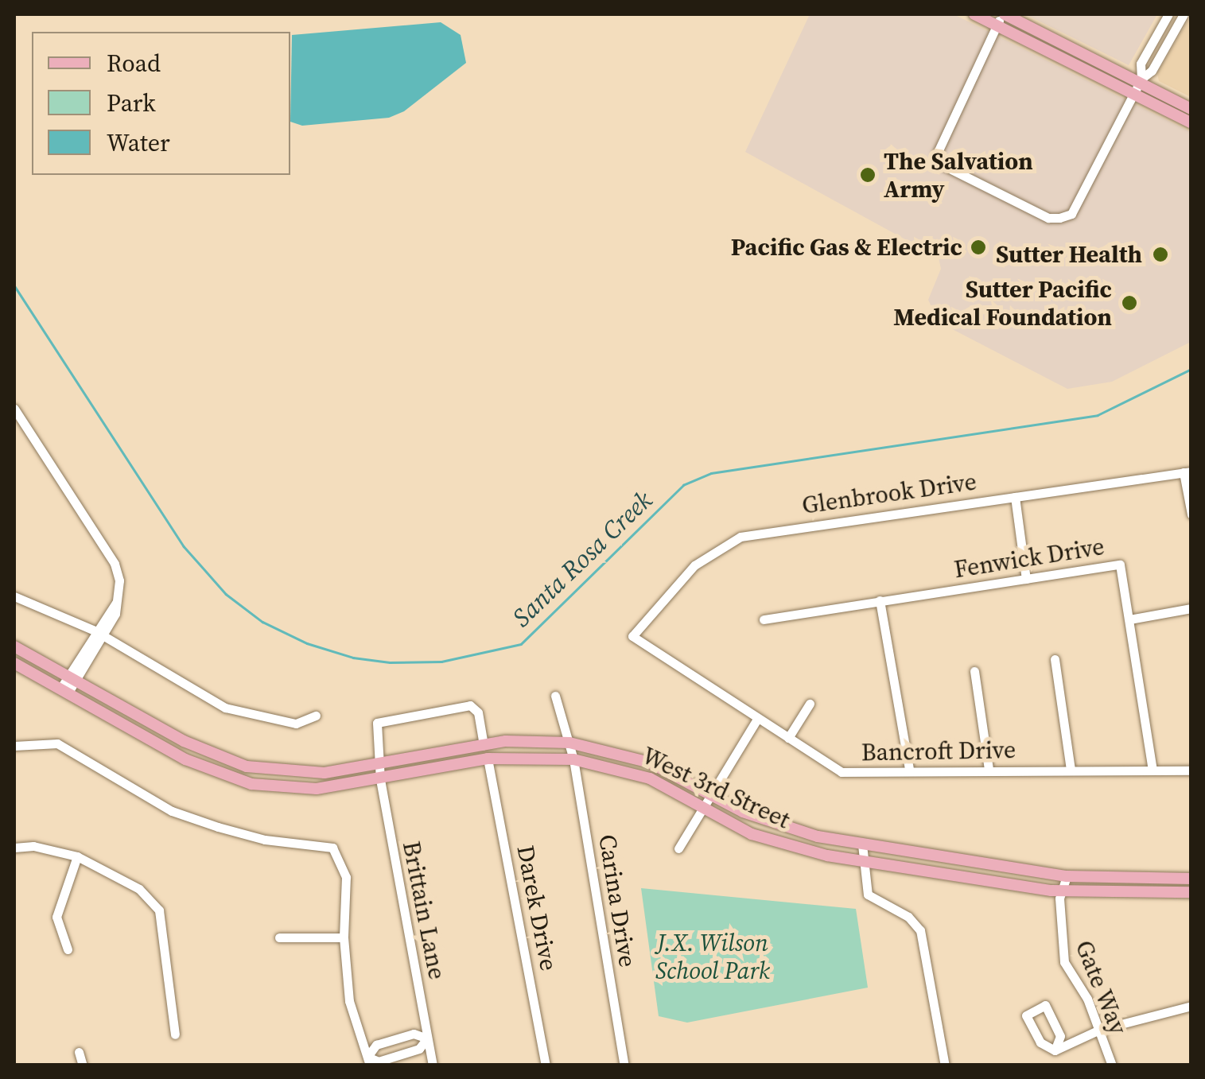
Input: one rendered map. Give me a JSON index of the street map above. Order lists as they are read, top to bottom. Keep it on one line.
{"streets":{"main road":["West 3rd Street"],"street":["Glenbrook Drive","Fenwick Drive","Bancroft Drive","Carina Drive","Darek Drive","Brittain Lane","Gate Way"]},"crossings":[["Glenbrook Drive","Bancroft Drive"],["Fenwick Drive","Bancroft Drive"],["West 3rd Street","Carina Drive"],["West 3rd Street","Darek Drive"],["West 3rd Street","Brittain Lane"],["West 3rd Street","Gate Way"]],"water":["Santa Rosa Creek"],"parks":["J.X. Wilson School Park"],"places":["The Salvation Army","Pacific Gas & Electric","Sutter Health","Sutter Pacific Medical Foundation"],"legend":["Road","Park","Water"]}
